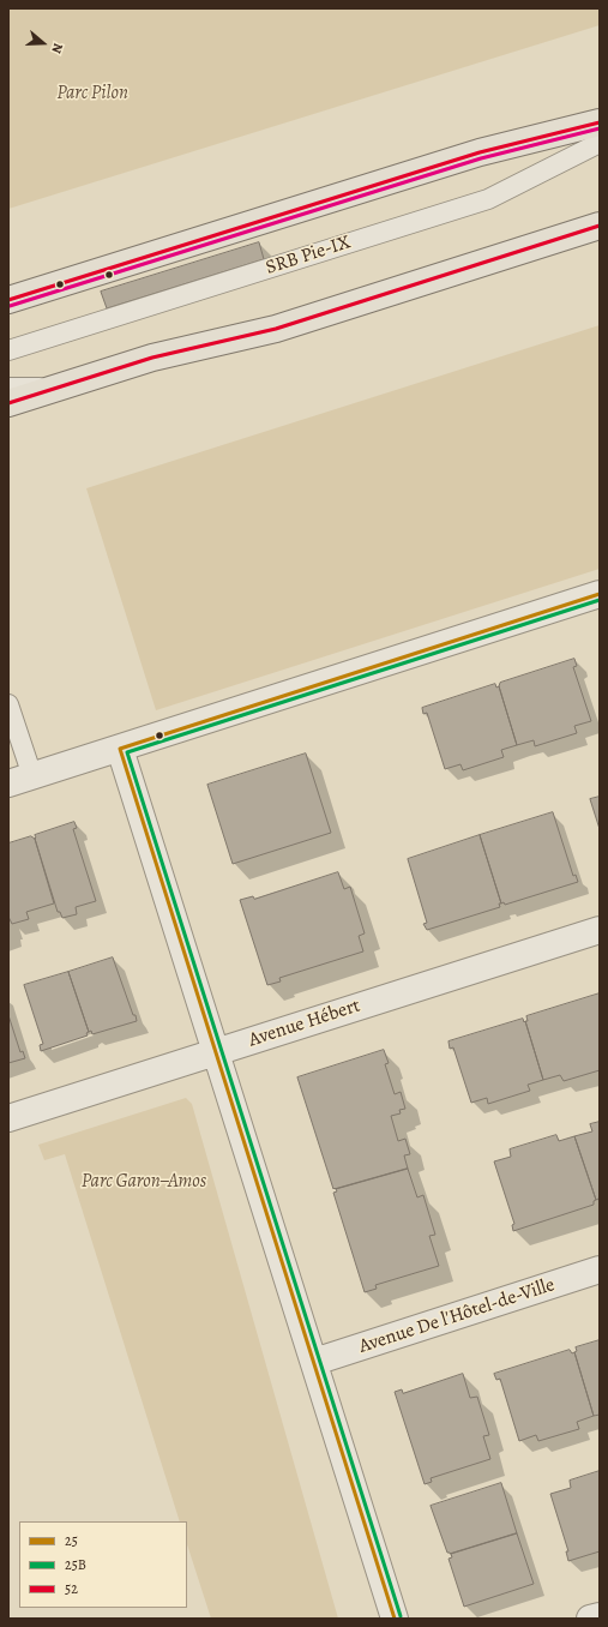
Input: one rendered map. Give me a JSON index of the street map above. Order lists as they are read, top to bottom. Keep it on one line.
{"streets":{"street":["Avenue Hébert","Avenue De l'Hôtel-de-Ville"],"lane":["SRB Pie-IX"]},"parks":["Parc Pilon","Parc Garon–Amos"],"lines":["transit line 52","transit line 25","transit line 25B"],"legend":["25","25B","52"],"north":"right"}
